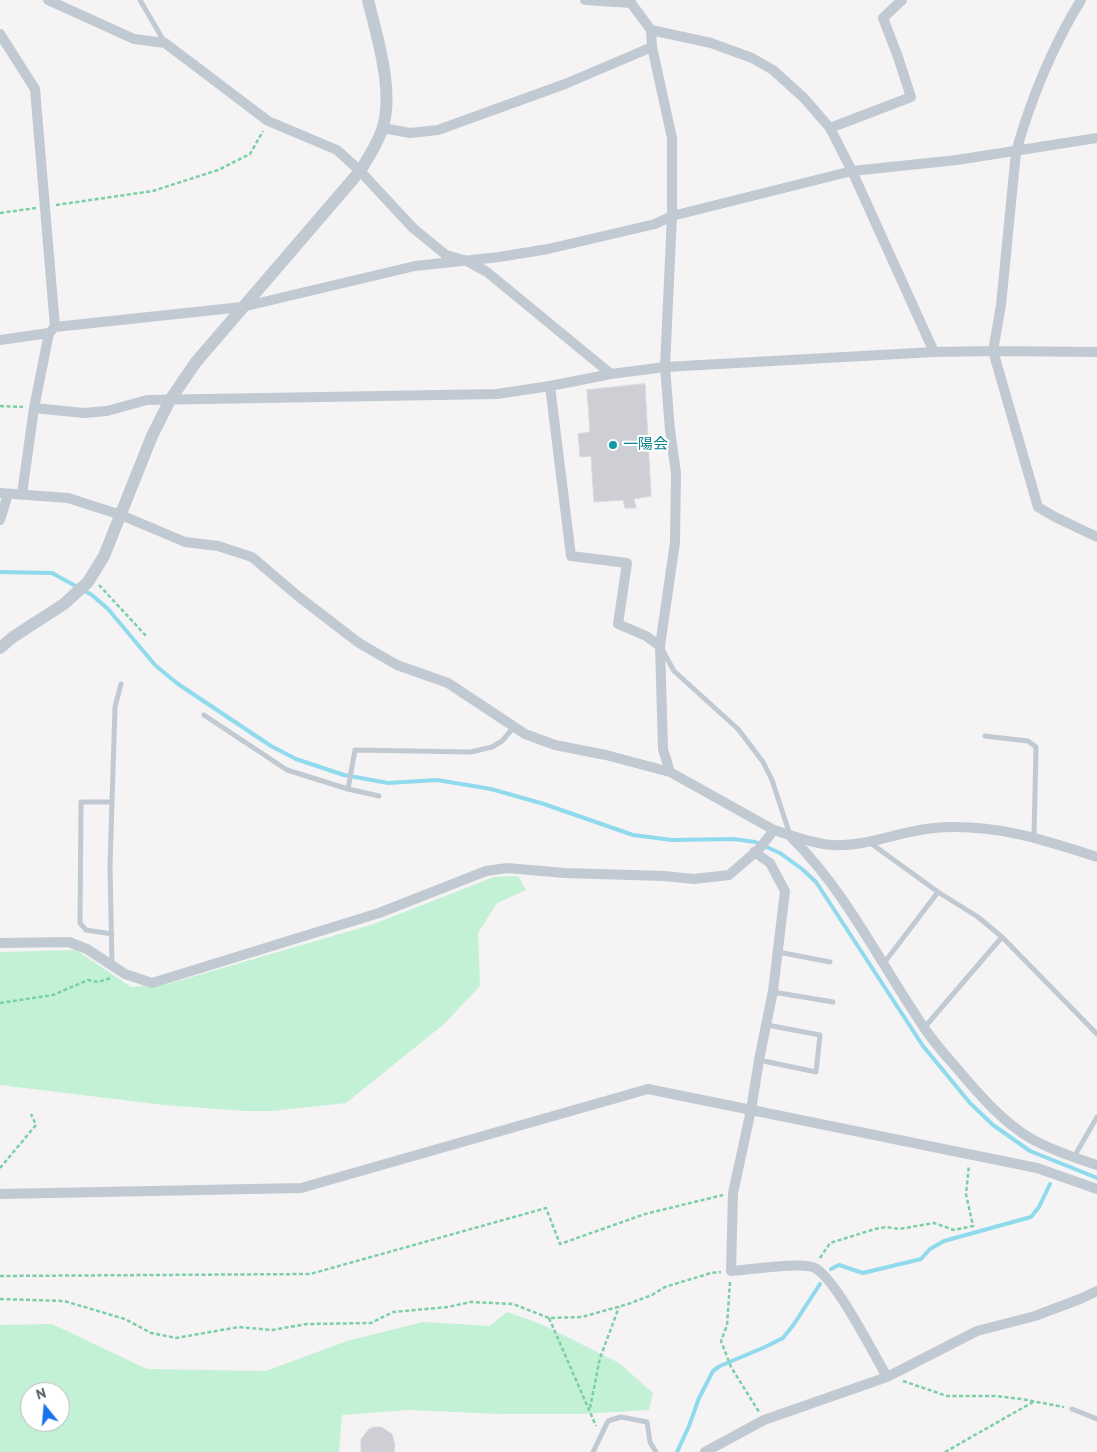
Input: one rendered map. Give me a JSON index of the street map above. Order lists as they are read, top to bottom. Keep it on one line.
{"places":["一陽会"],"north":"top"}
